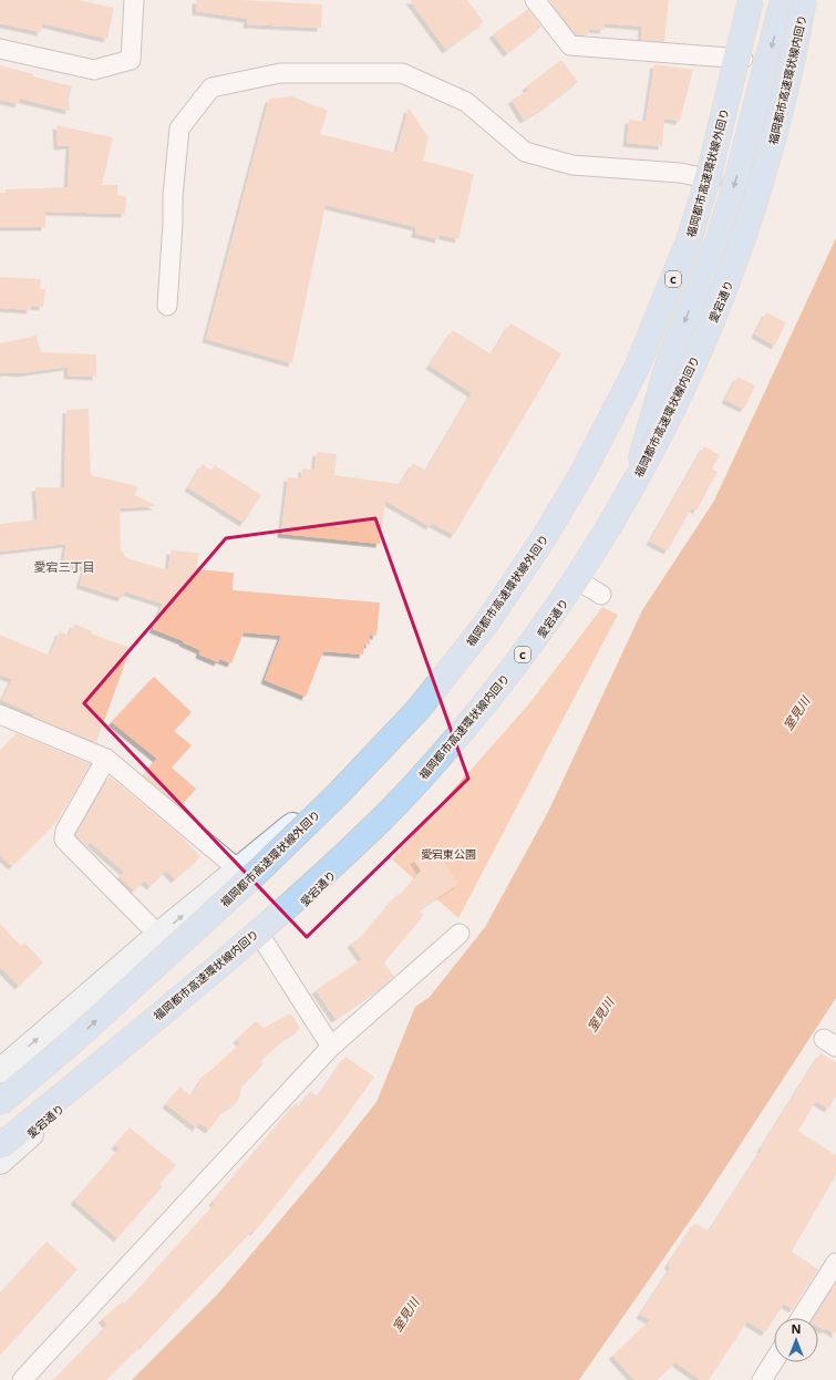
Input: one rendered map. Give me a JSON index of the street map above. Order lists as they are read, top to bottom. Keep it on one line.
{"streets":{"highway":["福岡都市高速環状線内回り","福岡都市高速環状線外回り","C"],"street":["愛宕通り"]},"crossings":[["福岡都市高速環状線内回り","愛宕通り"],["C","愛宕通り"]],"districts":["愛宕三丁目"],"water":["室見川"],"parks":["愛宕東公園"],"north":"top"}
